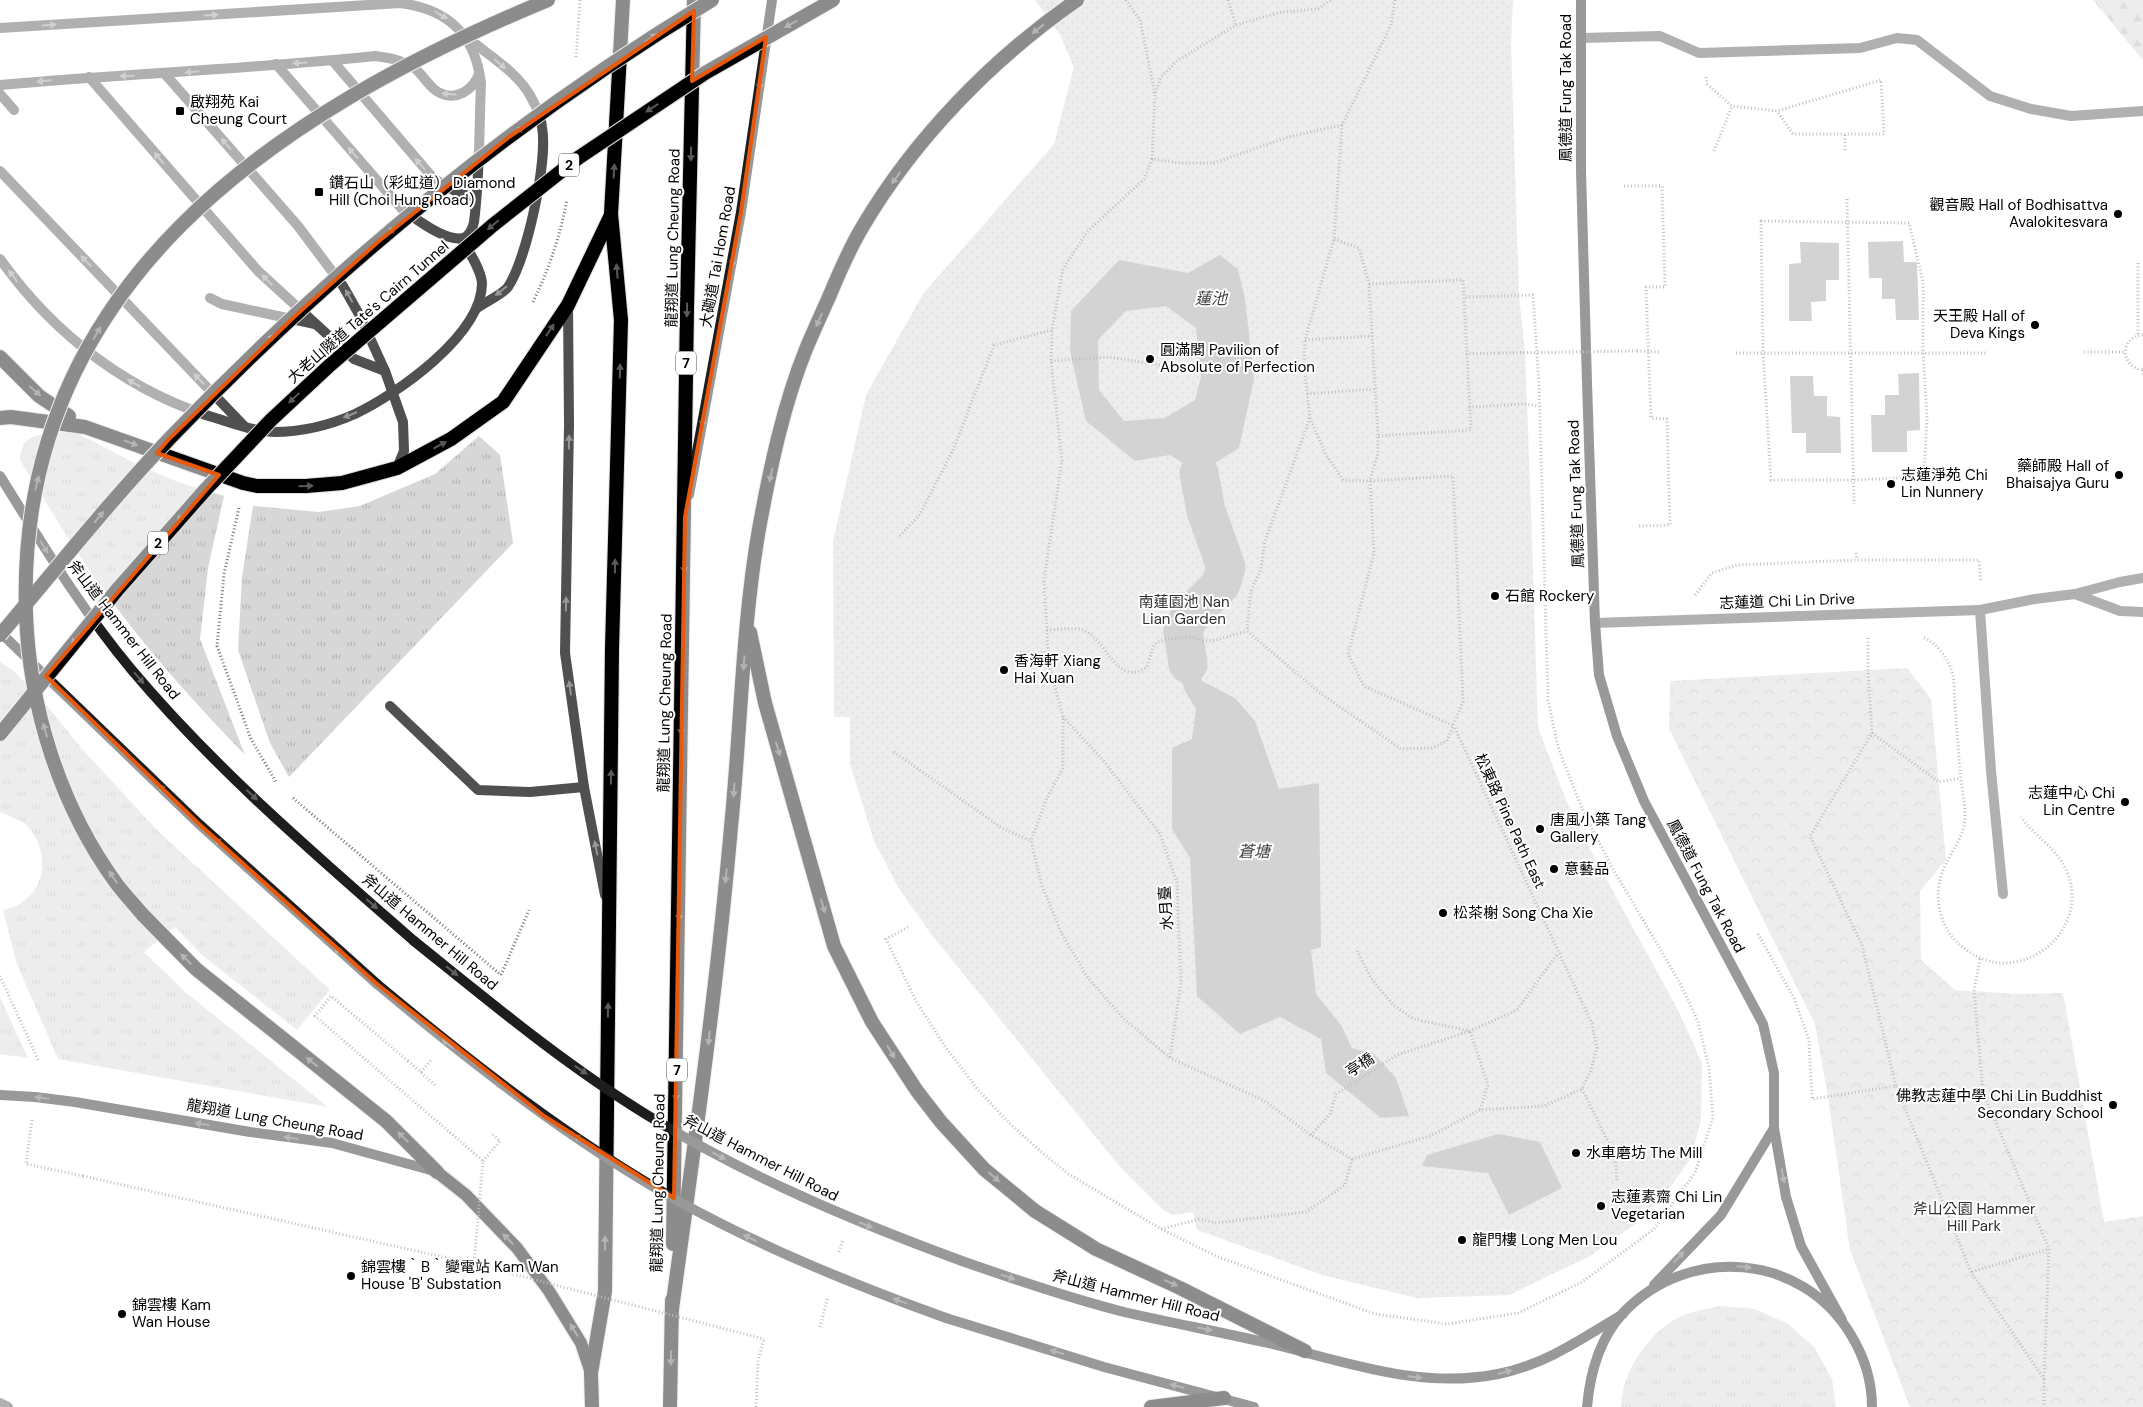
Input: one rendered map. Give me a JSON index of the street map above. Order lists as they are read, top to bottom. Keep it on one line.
{"streets":{"highway":["2","龍翔道 Lung Cheung Road","大老山隧道 Tate's Cairn Tunnel","7"],"main road":["鳳德道 Fung Tak Road","大磡道 Tai Hom Road","斧山道 Hammer Hill Road"],"street":["志蓮道 Chi Lin Drive"],"path":["松東路 Pine Path East","水月臺","亭橋"]},"crossings":[["鳳德道 Fung Tak Road","志蓮道 Chi Lin Drive"],["龍翔道 Lung Cheung Road","大磡道 Tai Hom Road"],["松東路 Pine Path East","亭橋"]],"one_way":["大磡道 Tai Hom Road"],"water":["蓮池","蒼塘"],"parks":["南蓮園池 Nan Lian Garden","斧山公園 Hammer Hill Park"],"places":{"transit":["啟翔苑 Kai Cheung Court","鑽石山（彩虹道） Diamond Hill (Choi Hung Road)"],"other":["觀音殿 Hall of Bodhisattva Avalokitesvara","天王殿 Hall of Deva Kings","圓滿閣 Pavilion of Absolute of Perfection","藥師殿 Hall of Bhaisajya Guru","志蓮淨苑 Chi Lin Nunnery","石館 Rockery","香海軒 Xiang Hai Xuan","志蓮中心 Chi Lin Centre","唐風小築 Tang Gallery","意藝品","松茶榭 Song Cha Xie","佛教志蓮中學 Chi Lin Buddhist Secondary School","水車磨坊 The Mill","志蓮素齋 Chi Lin Vegetarian","龍門樓 Long Men Lou","錦雲樓‵B‵變電站 Kam Wan House 'B' Substation","錦雲樓 Kam Wan House"]}}
